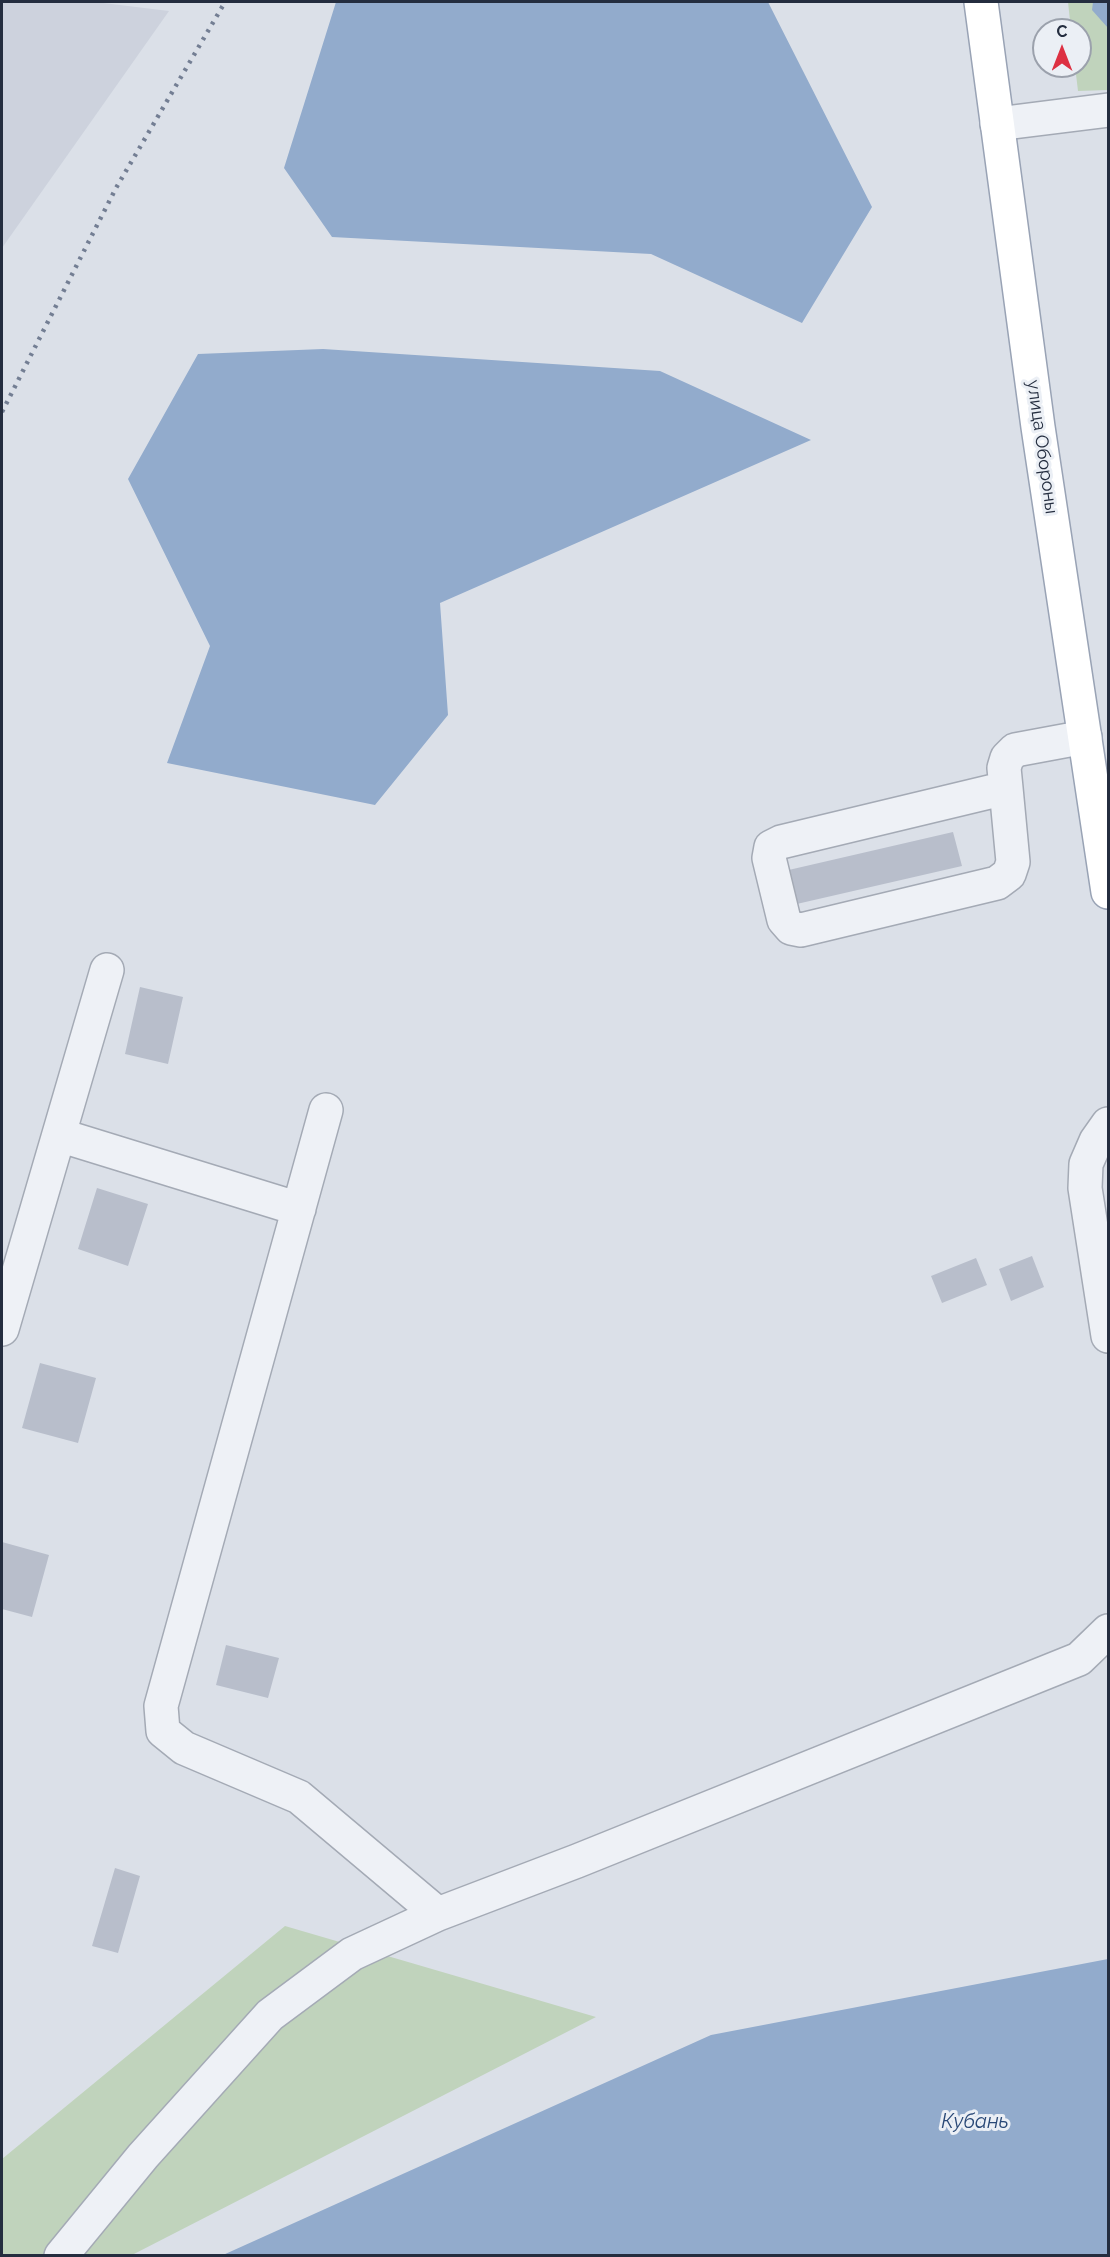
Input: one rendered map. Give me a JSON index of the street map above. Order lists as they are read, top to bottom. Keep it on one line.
{"streets":{"main road":["улица Обороны"]},"water":["Кубань"],"north":"top"}
